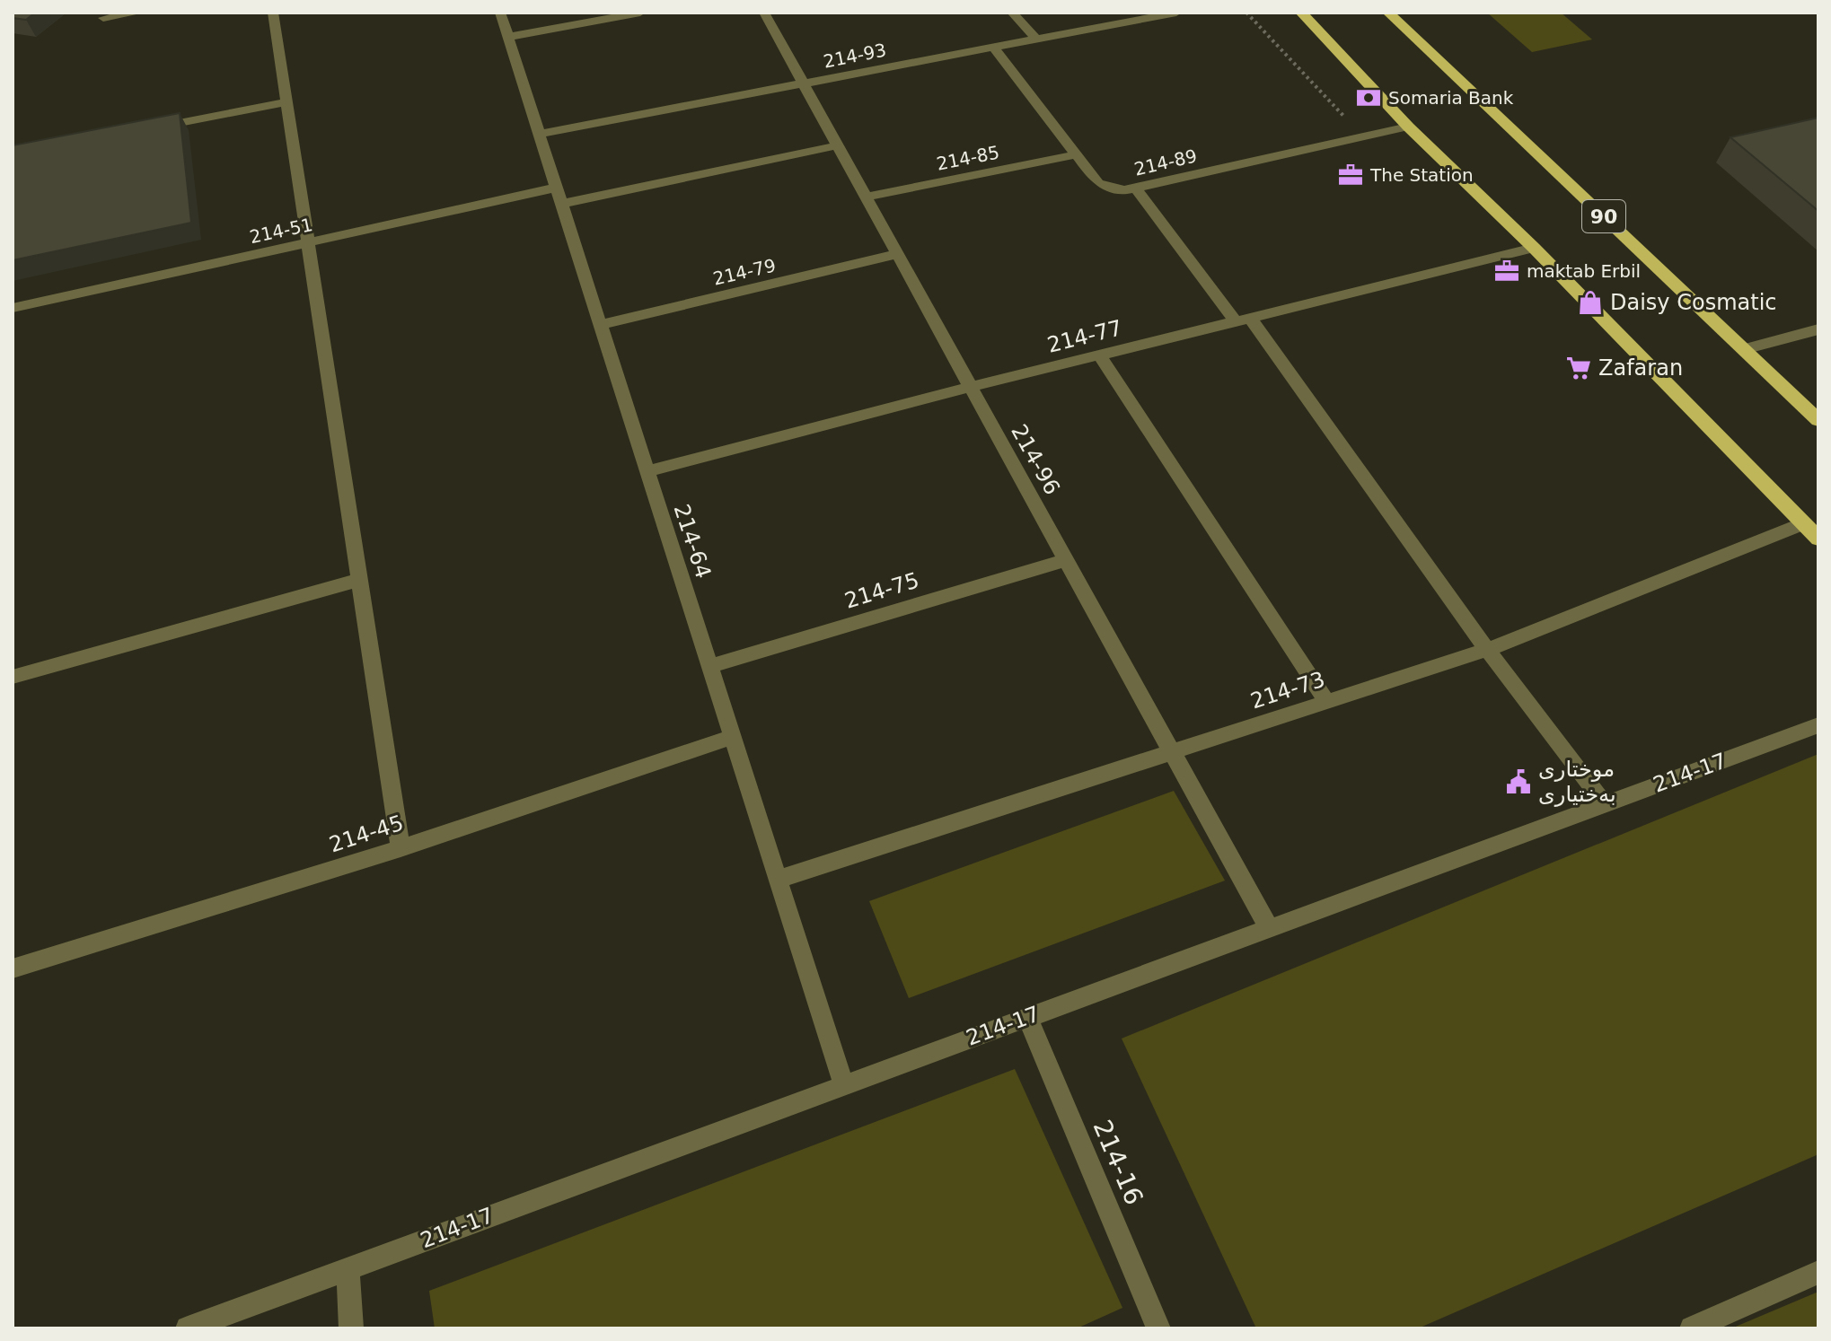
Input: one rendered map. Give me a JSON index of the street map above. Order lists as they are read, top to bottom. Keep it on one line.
{"streets":{"highway":["90"],"street":["214-93","214-85","214-89","214-51","214-79","214-77","214-96","214-64","214-75","214-73","214-17","214-45","214-16"]},"crossings":[["214-93","214-89"],["214-93","214-96"],["214-93","214-64"],["214-85","214-89"],["214-85","214-96"],["214-51","214-96"],["214-51","214-64"],["214-79","214-96"],["214-79","214-64"],["214-77","214-96"],["214-77","214-64"],["214-96","214-75"],["214-96","214-73"],["214-96","214-17"],["214-64","214-75"],["214-64","214-73"],["214-64","214-17"],["214-64","214-45"],["214-17","214-16"]],"places":{"bank":["Somaria Bank"],"office":["The Station","maktab Erbil"],"shop":["Daisy Cosmatic"],"supermarket":["Zafaran"],"public building":["موختاری بە‌ختیاری"]}}
